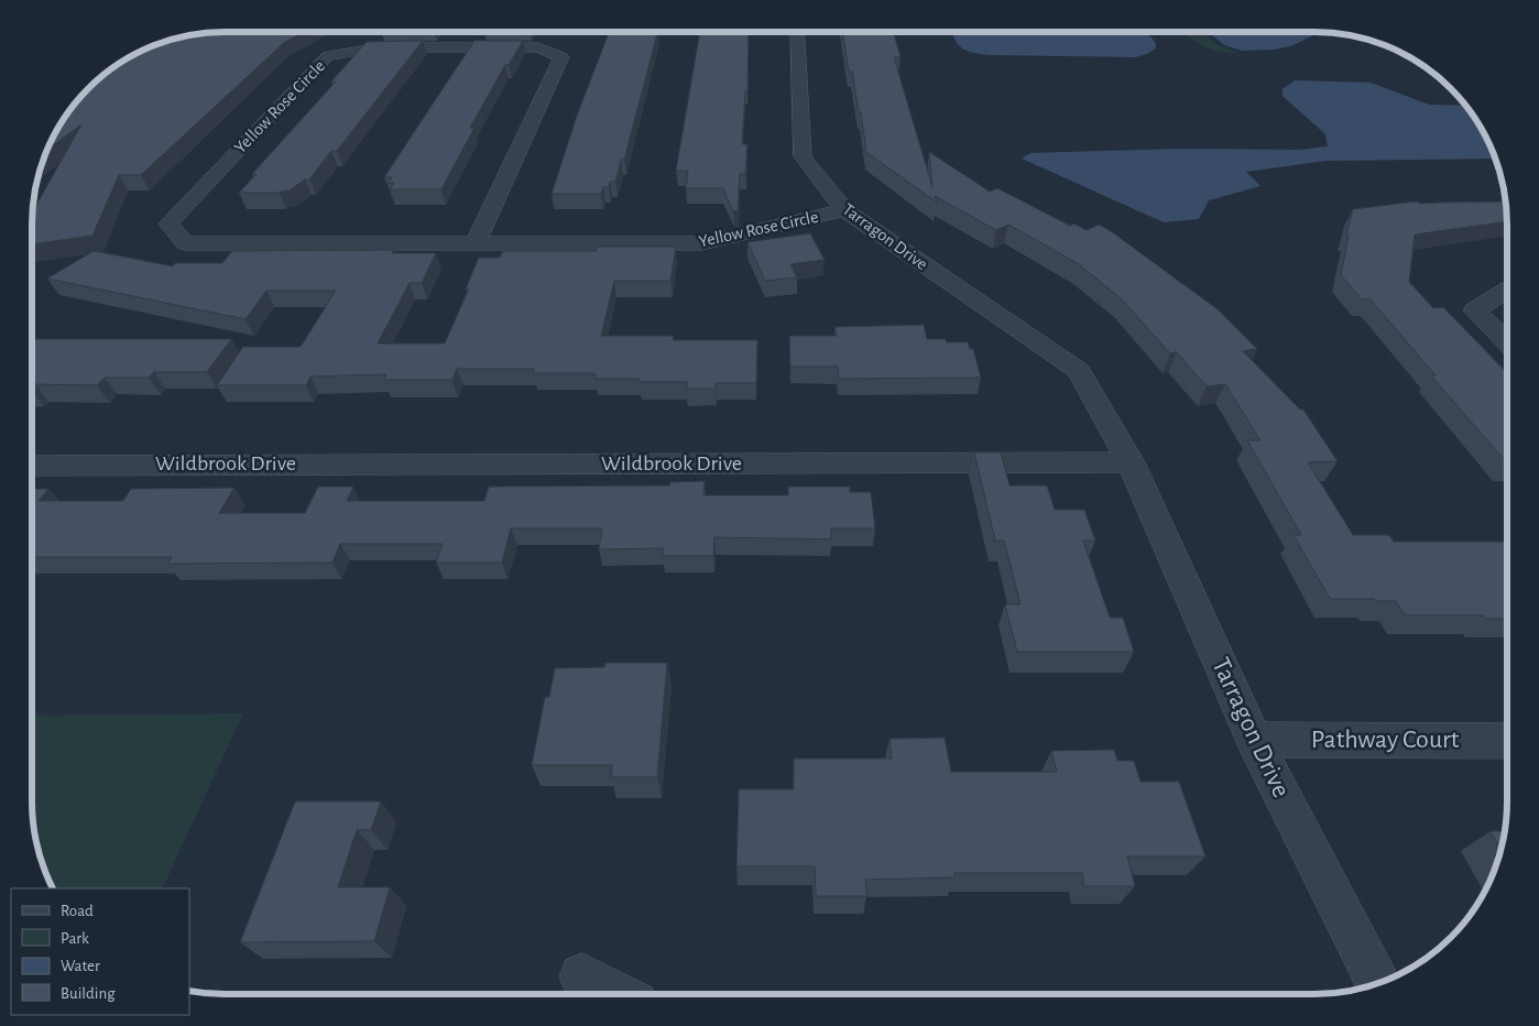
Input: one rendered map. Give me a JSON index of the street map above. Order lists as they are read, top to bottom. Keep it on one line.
{"streets":{"street":["Yellow Rose Circle","Tarragon Drive","Wildbrook Drive","Pathway Court"]},"crossings":[["Yellow Rose Circle","Tarragon Drive"],["Tarragon Drive","Wildbrook Drive"],["Tarragon Drive","Pathway Court"]],"legend":["Road","Park","Water","Building"]}
